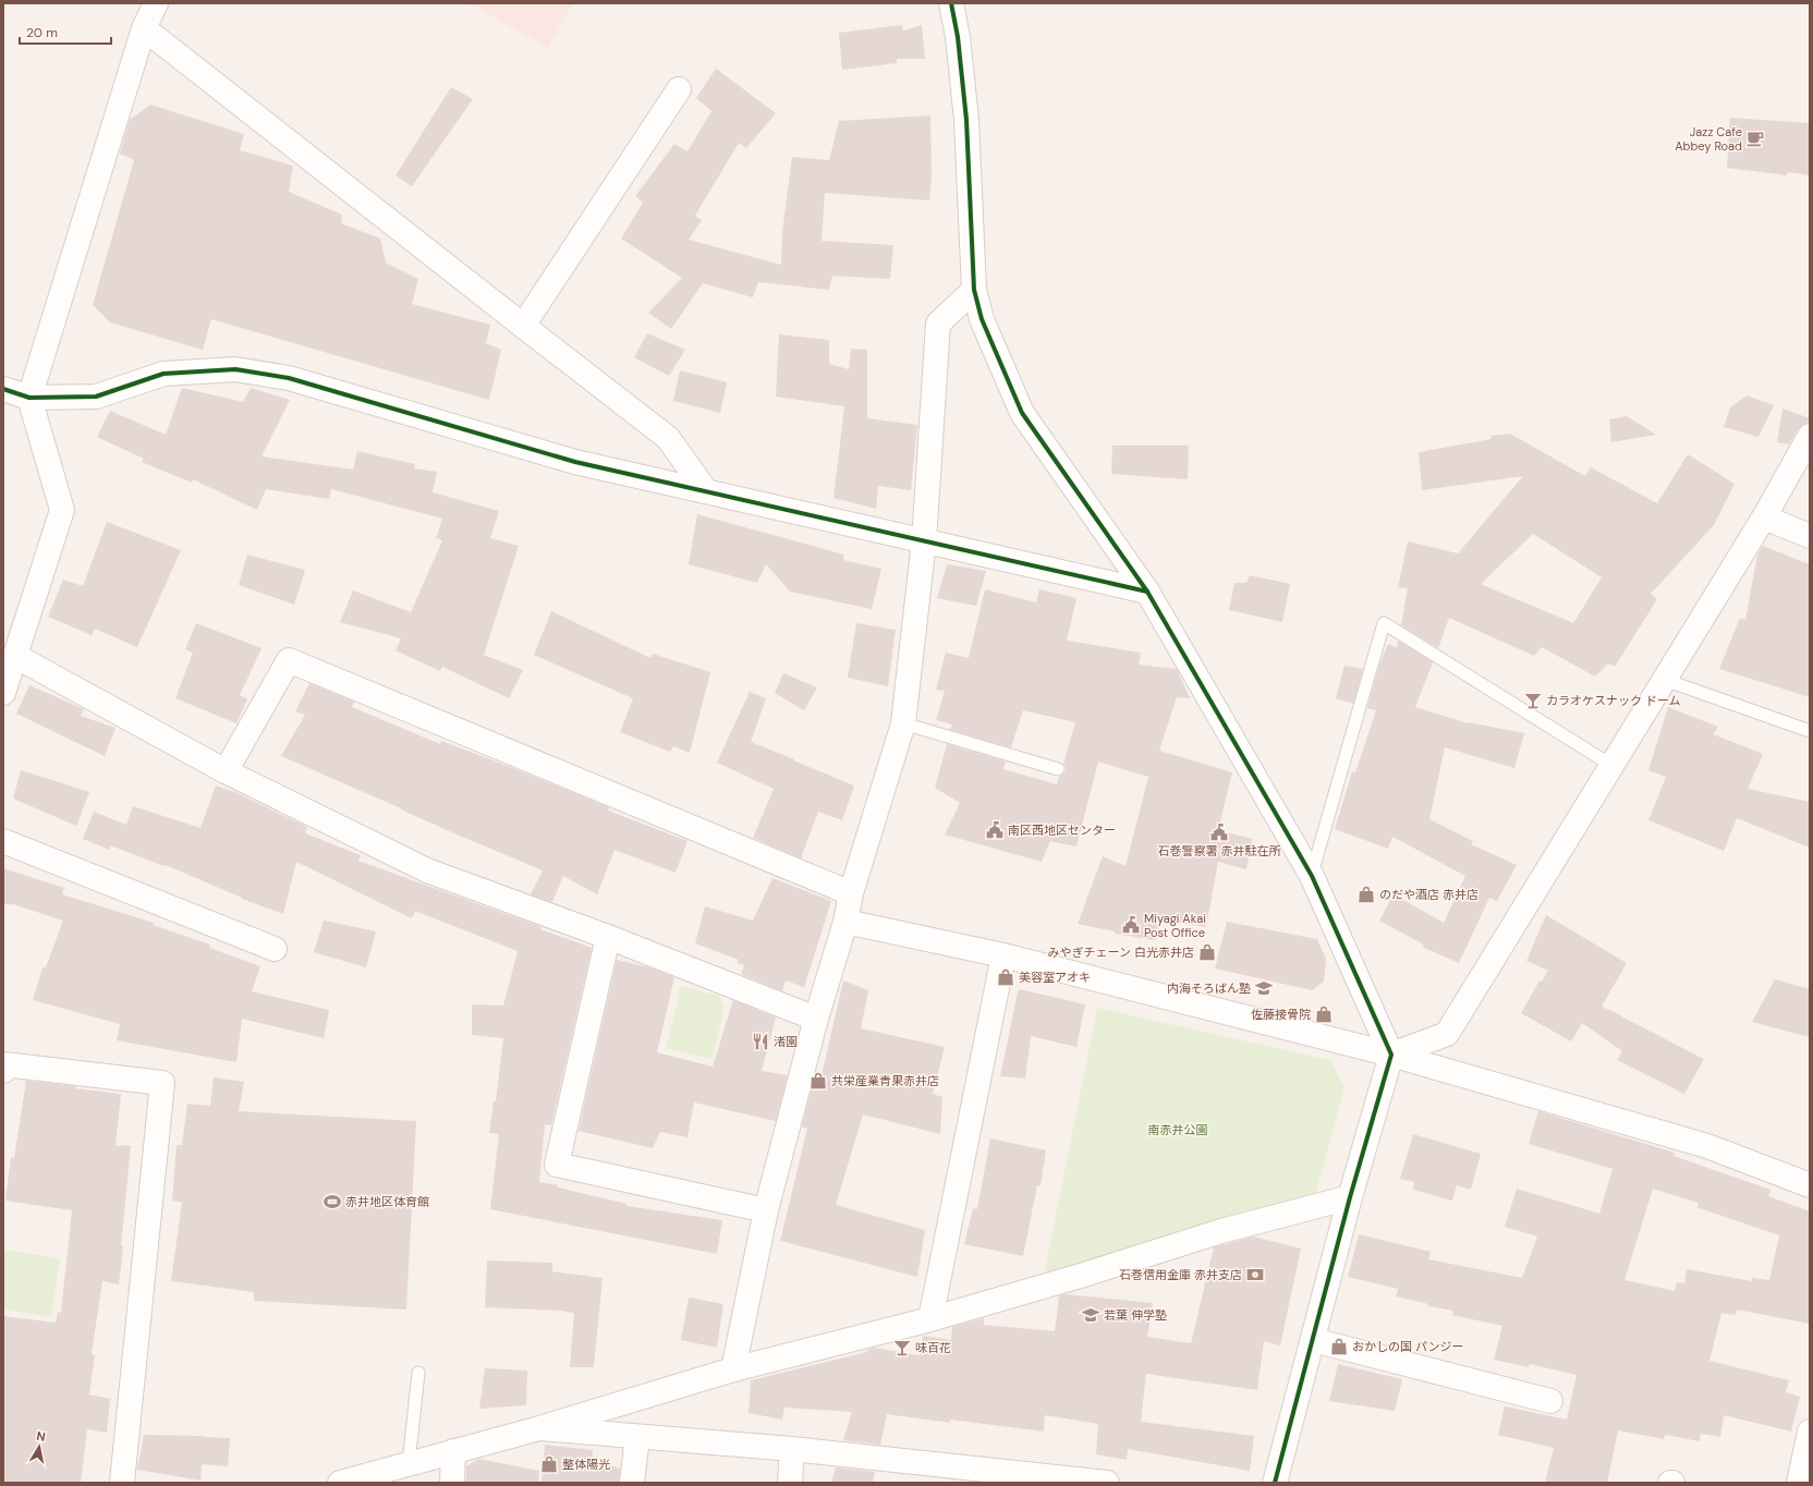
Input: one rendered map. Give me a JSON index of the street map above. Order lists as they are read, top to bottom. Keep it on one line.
{"parks":["南赤井公園"],"places":{"cafe":["Jazz Cafe Abbey Road"],"bar":["カラオケスナック ドーム","味百花"],"public building":["南区西地区センター","石巻警察署 赤井駐在所","Miyagi Akai Post Office"],"shop":["のだや酒店 赤井店","みやぎチェーン 白光赤井店","美容室アオキ","佐藤接骨院","共栄産業青果赤井店","おかしの国 パンジー","整体陽光"],"school or university":["内海そろばん塾","若葉 伸学塾"],"restaurant":["渚園"],"sports":["赤井地区体育館"],"bank":["石巻信用金庫 赤井支店"]},"scale_bar":"20 m","north":"top"}
